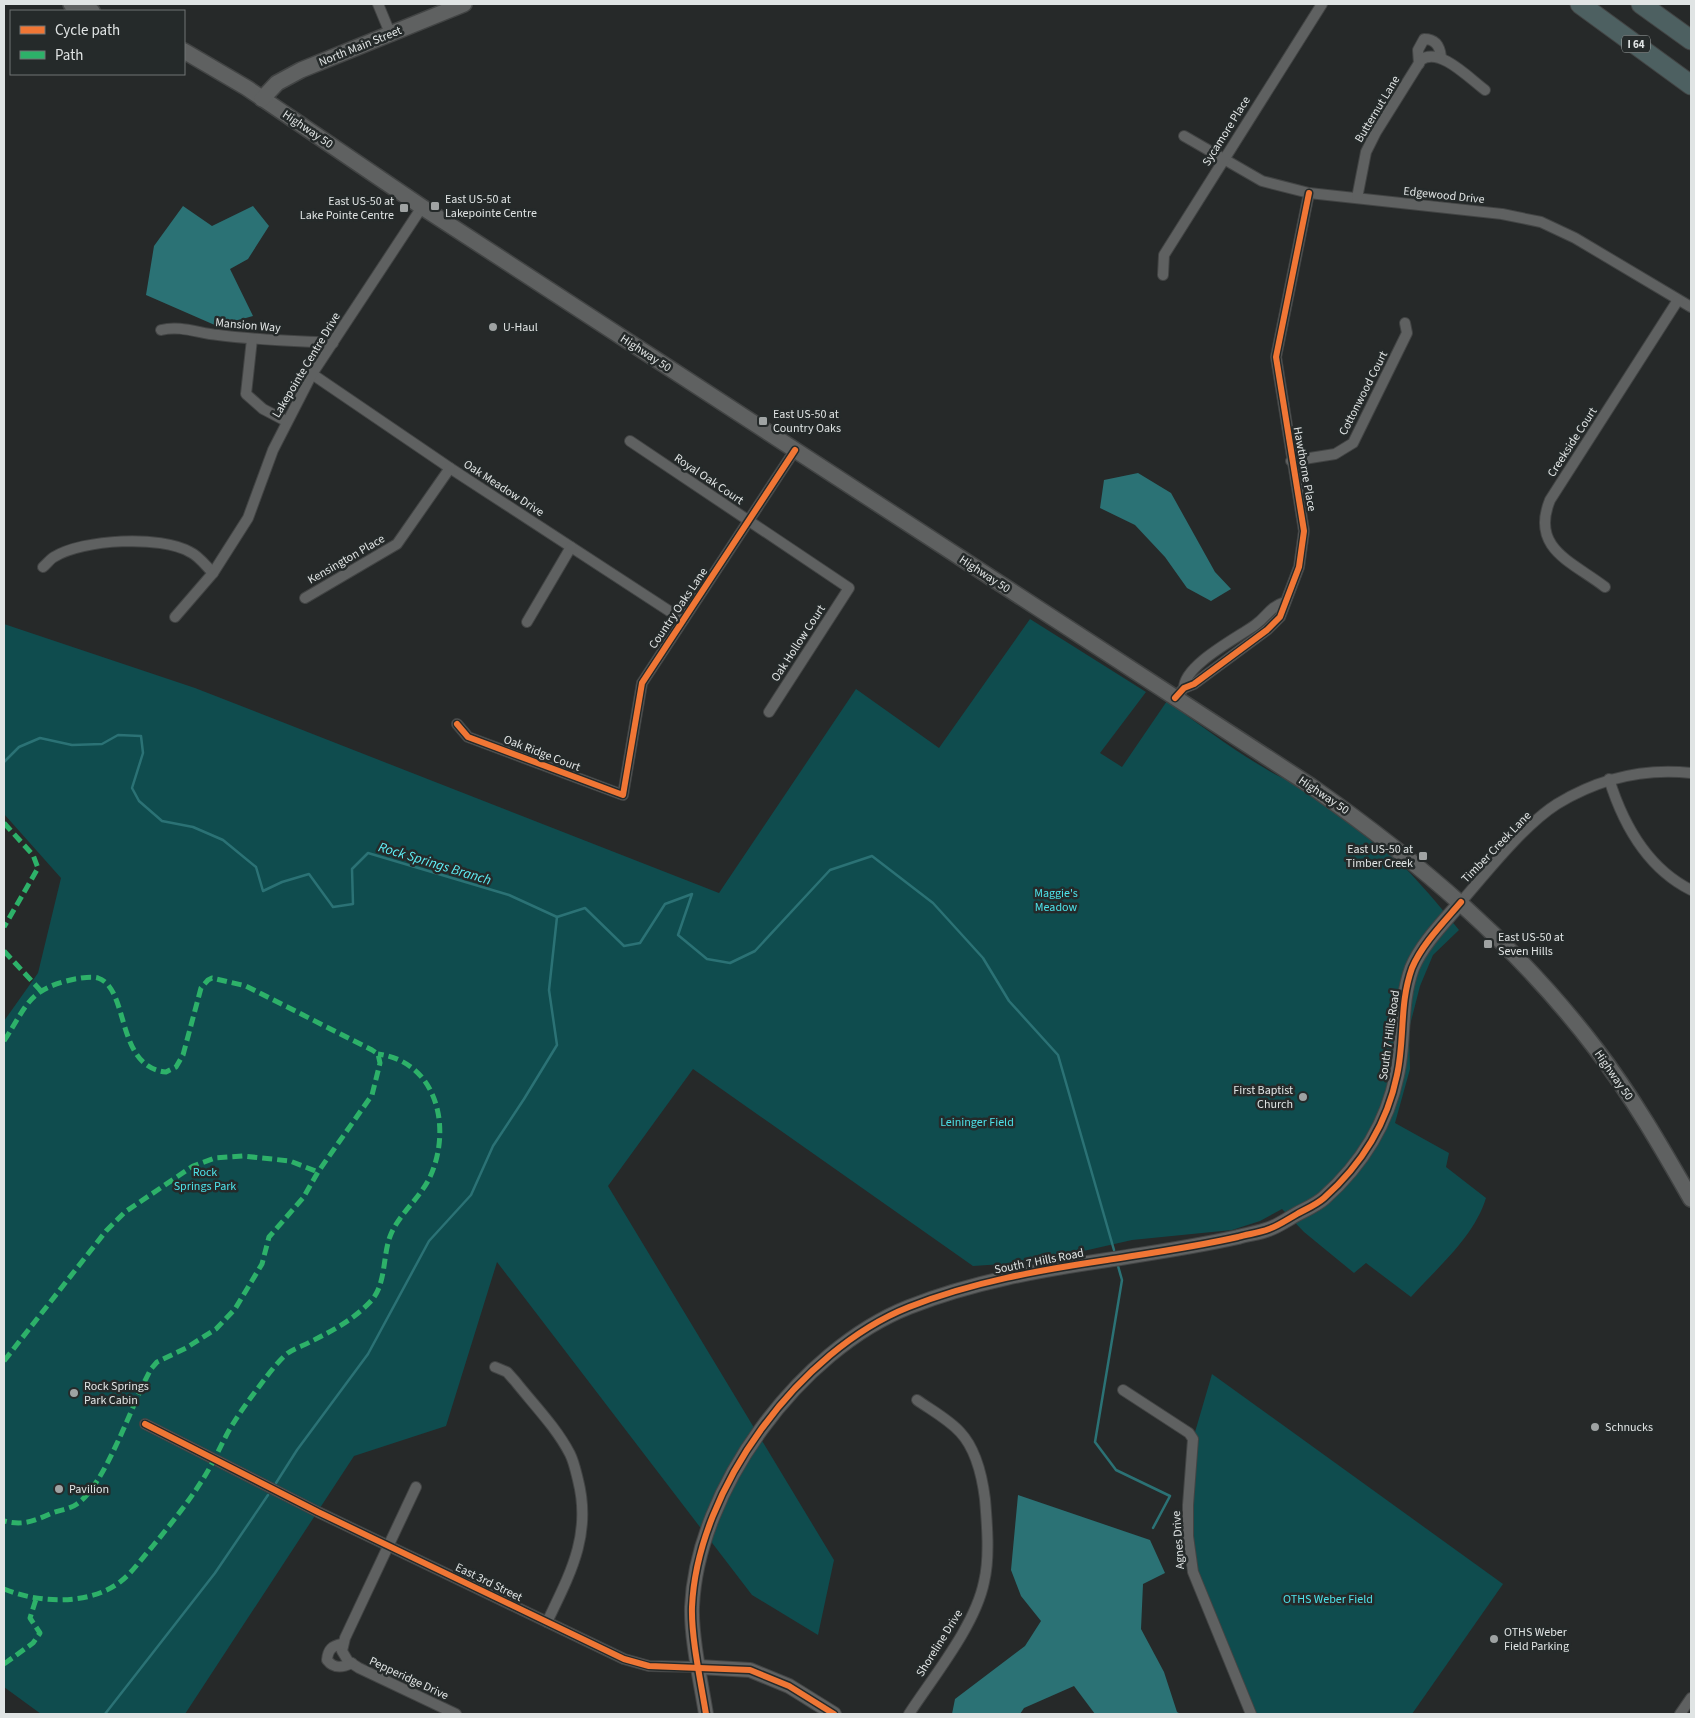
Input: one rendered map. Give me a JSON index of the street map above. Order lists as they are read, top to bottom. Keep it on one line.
{"streets":{"highway":["I 64"],"main road":["North Main Street","Highway 50"],"street":["Butternut Lane","Sycamore Place","Edgewood Drive","Mansion Way","Lakepointe Centre Drive","Cottonwood Court","Creekside Court","Hawthorne Place","Royal Oak Court","Oak Meadow Drive","Kensington Place","Country Oaks Lane","Oak Hollow Court","Oak Ridge Court","Timber Creek Lane","South 7 Hills Road","Agnes Drive","East 3rd Street","Shoreline Drive","Pepperidge Drive"]},"crossings":[["North Main Street","Highway 50"],["Butternut Lane","Edgewood Drive"],["Highway 50","Lakepointe Centre Drive"],["Highway 50","Hawthorne Place"],["Highway 50","Country Oaks Lane"],["Highway 50","Timber Creek Lane"],["Highway 50","South 7 Hills Road"],["Sycamore Place","Edgewood Drive"],["Edgewood Drive","Creekside Court"],["Edgewood Drive","Hawthorne Place"],["Mansion Way","Lakepointe Centre Drive"],["Lakepointe Centre Drive","Oak Meadow Drive"],["Cottonwood Court","Hawthorne Place"],["Royal Oak Court","Country Oaks Lane"],["Royal Oak Court","Oak Hollow Court"],["Oak Meadow Drive","Kensington Place"],["Oak Meadow Drive","Country Oaks Lane"],["Country Oaks Lane","Oak Ridge Court"],["Timber Creek Lane","South 7 Hills Road"],["South 7 Hills Road","East 3rd Street"]],"water":["Rock Springs Branch"],"parks":["Maggie's Meadow","Leininger Field","Rock Springs Park","OTHS Weber Field"],"places":{"transit":["East US-50 at Lakepointe Centre","East US-50 at Lake Pointe Centre","East US-50 at Country Oaks","East US-50 at Timber Creek","East US-50 at Seven Hills"],"other":["U-Haul","First Baptist Church","Rock Springs Park Cabin","Schnucks","Pavilion","OTHS Weber Field Parking"]},"legend":["Cycle path","Path"]}
